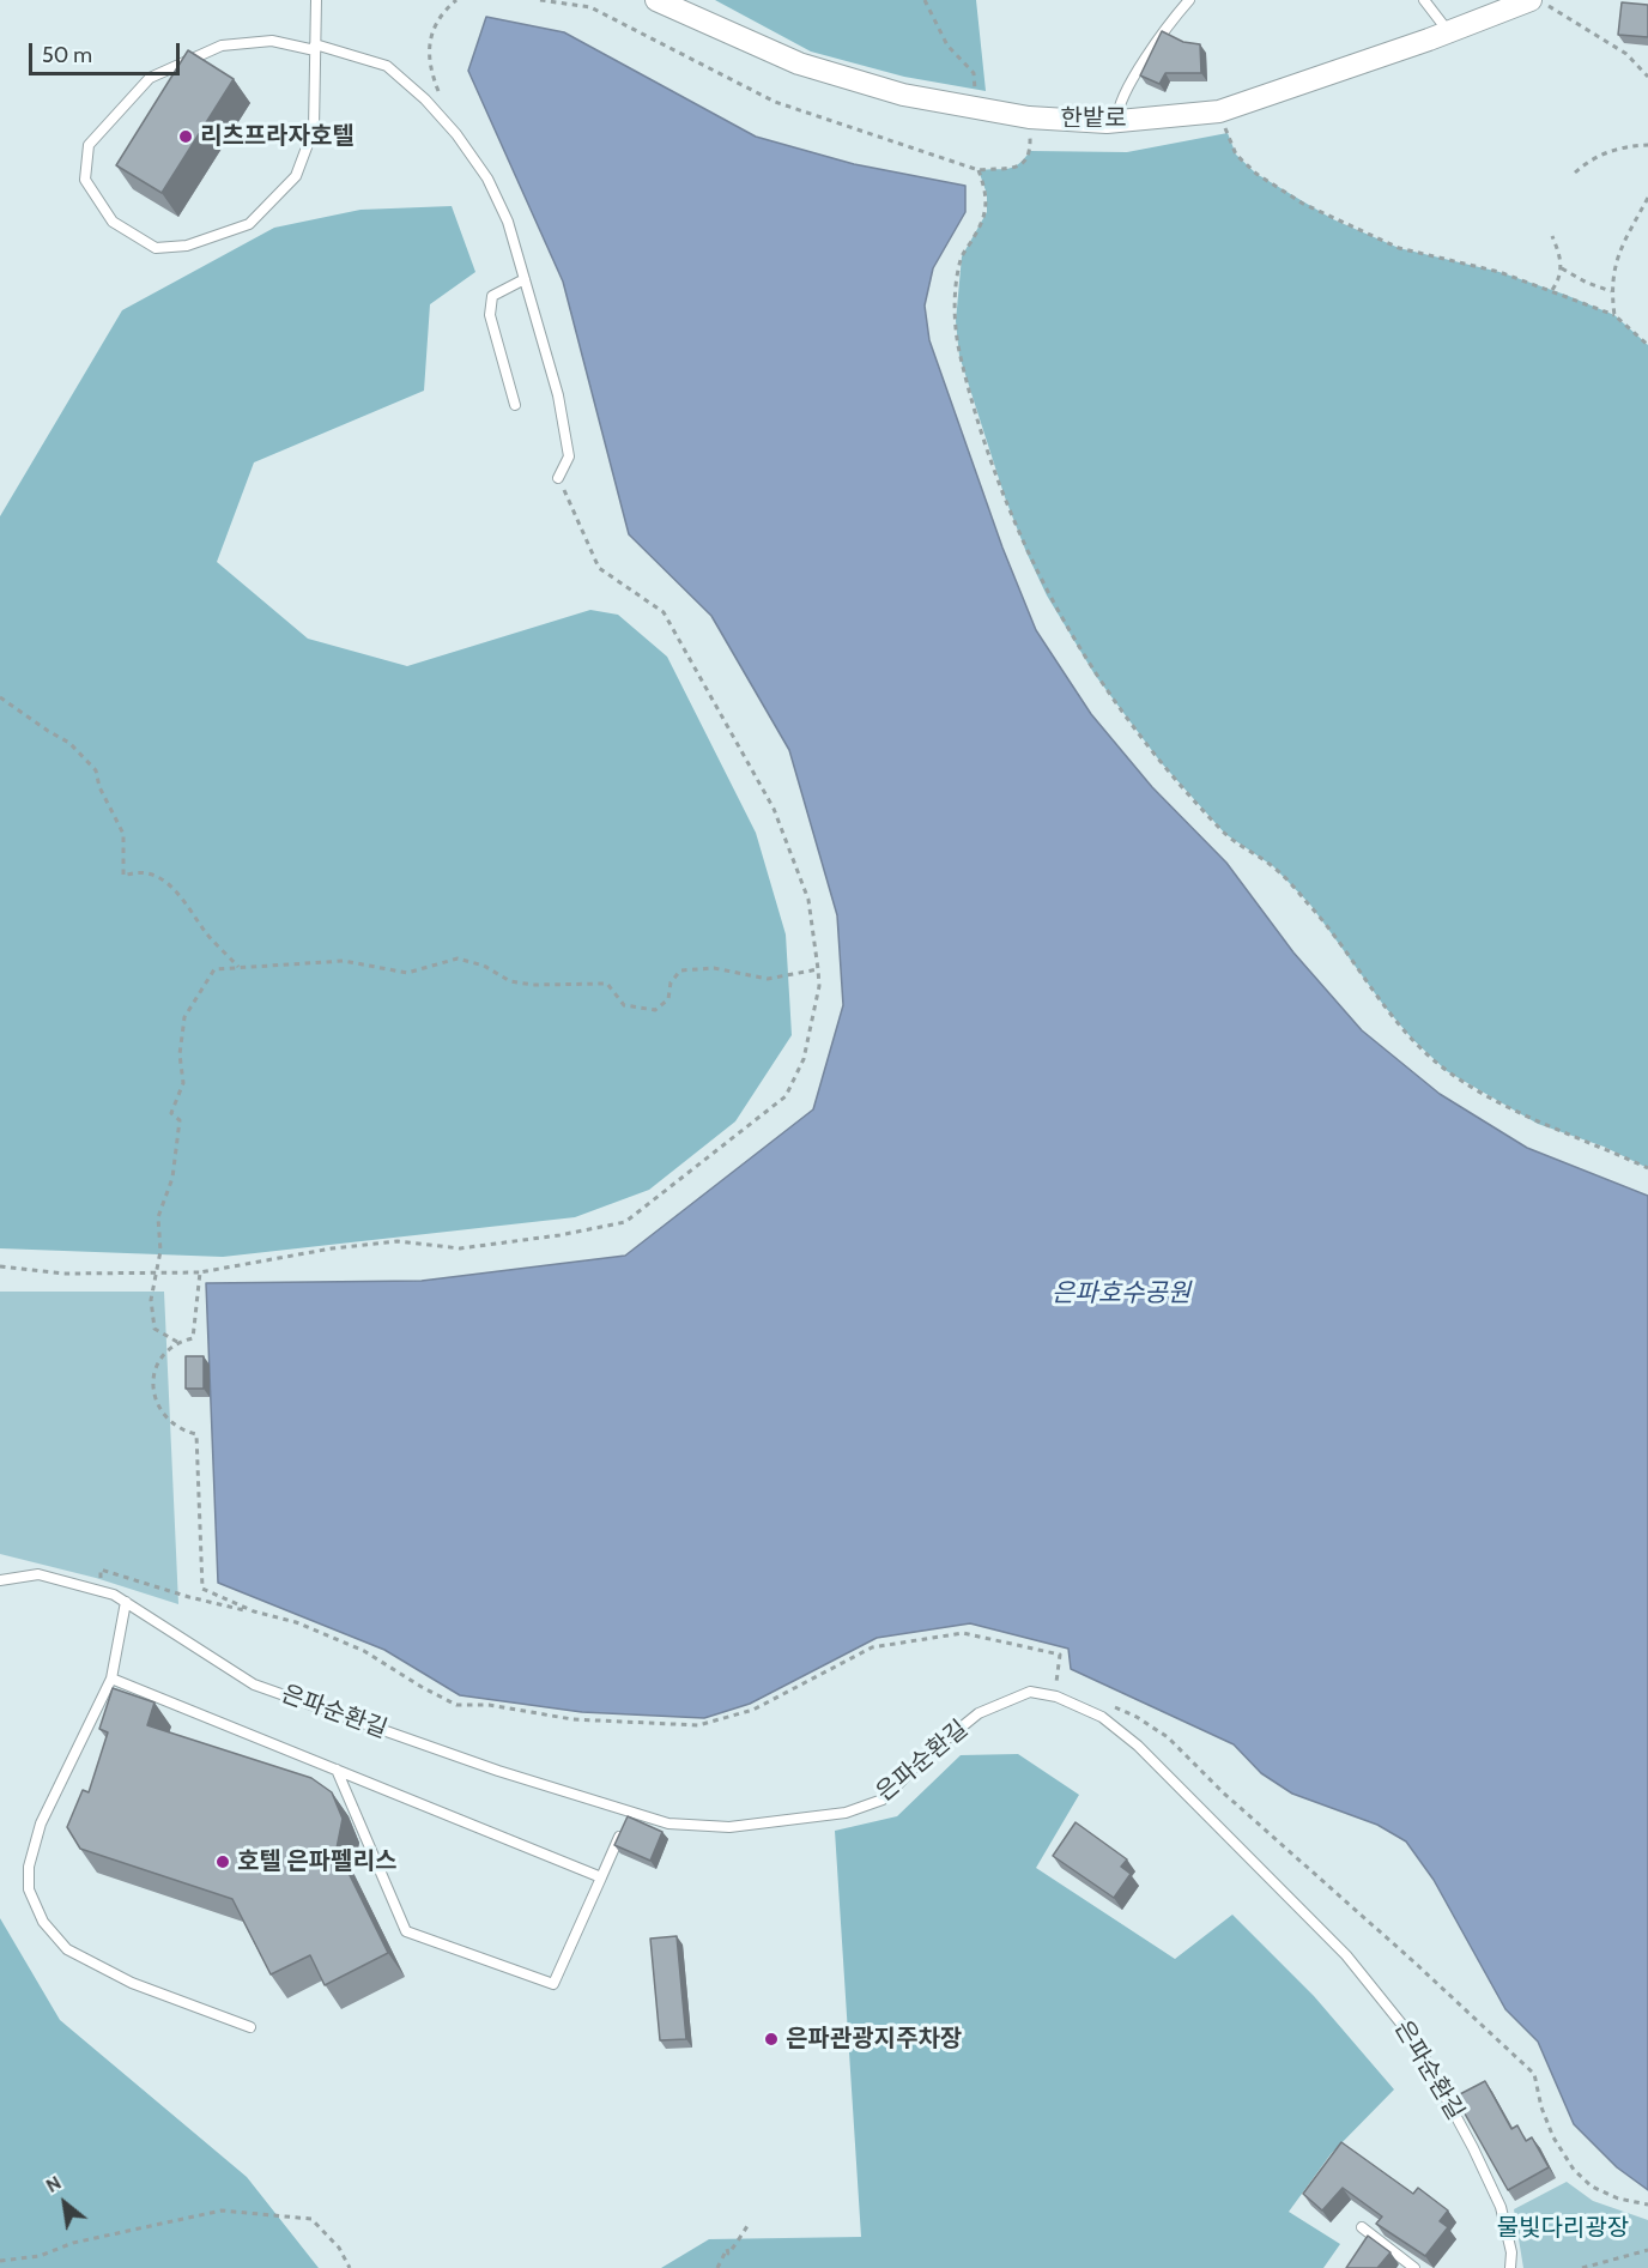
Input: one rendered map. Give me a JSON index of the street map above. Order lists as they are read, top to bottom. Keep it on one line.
{"streets":{"street":["한밭로"],"lane":["은파순환길"]},"water":["은파호수공원"],"parks":["물빛다리광장"],"places":["리츠프라자호텔","호텔 은파펠리스","은파관광지주차장"],"scale_bar":"50 m","north":"top left"}
